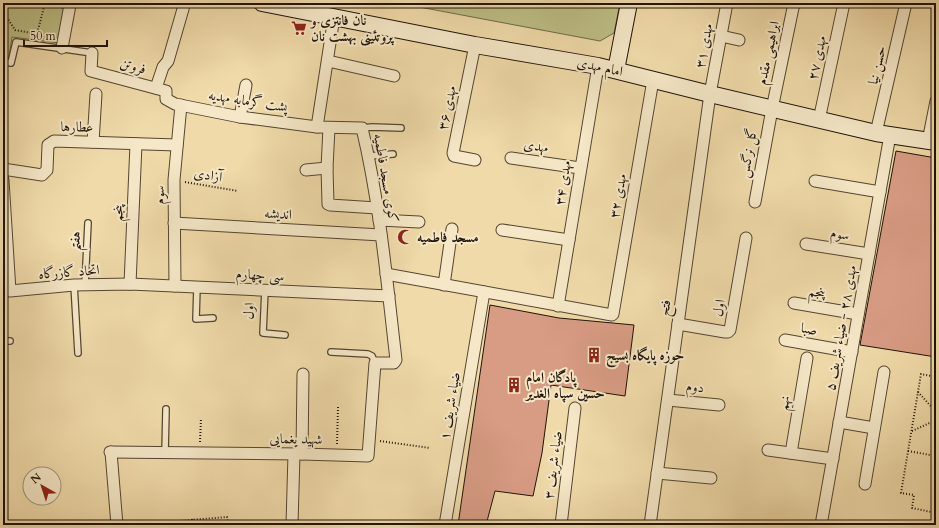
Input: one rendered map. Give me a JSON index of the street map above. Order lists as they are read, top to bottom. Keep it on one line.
{"streets":{"main road":["امام مهدی"],"street":["مهدی ۳۱","ابراهیمی مقدم","مهدی ۲۷","حسن نیا","فروتن","پشت گرمابه مهدیه","مهدی ۳۶","عطارها","مهدی","گل نرگس","کوی مسجد فاطمیه","مهدی ۳۴","سوم","مهدی ۳۲","پنجم","اندیشه","اتحاد گازرگاه","سی چهارم","فتح","اول","مهدی ۲۸ - ضیاء شریف ۵","صبا","دوم","نهم","ضیاء شریف ۱","شهید یغمایی","ضیاء شریف ۳"],"lane":["هفتم"],"path":["آزادی"]},"crossings":[["مهدی ۳۱","امام مهدی"],["مهدی ۳۱","فتح"],["ابراهیمی مقدم","امام مهدی"],["ابراهیمی مقدم","گل نرگس"],["مهدی ۲۷","امام مهدی"],["حسن نیا","امام مهدی"],["حسن نیا","مهدی ۲۸ - ضیاء شریف ۵"],["فروتن","پشت گرمابه مهدیه"],["فروتن","سوم"],["امام مهدی","مهدی ۳۶"],["امام مهدی","گل نرگس"],["امام مهدی","مهدی ۳۴"],["امام مهدی","مهدی ۳۲"],["امام مهدی","فتح"],["امام مهدی","مهدی ۲۸ - ضیاء شریف ۵"],["پشت گرمابه مهدیه","کوی مسجد فاطمیه"],["پشت گرمابه مهدیه","سوم"],["عطارها","سوم"],["عطارها","پنجم"],["مهدی","مهدی ۳۴"],["آزادی","سوم"],["کوی مسجد فاطمیه","اندیشه"],["کوی مسجد فاطمیه","سی چهارم"],["کوی مسجد فاطمیه","شهید یغمایی"],["مهدی ۳۴","مهدی ۳۲"],["سوم","اندیشه"],["سوم","سی چهارم"],["سوم","مهدی ۲۸ - ضیاء شریف ۵"],["پنجم","اتحاد گازرگاه"],["پنجم","سی چهارم"],["پنجم","مهدی ۲۸ - ضیاء شریف ۵"],["هفتم","اتحاد گازرگاه"],["اتحاد گازرگاه","سی چهارم"],["سی چهارم","اول"],["فتح","اول"],["فتح","دوم"],["مهدی ۲۸ - ضیاء شریف ۵","صبا"]],"places":{"supermarket":["نان فانتزی و پروتئینی بهشت نان"],"mosque":["مسجد فاطمیه"],"building":["حوزه پایگاه بسیج","پادگان امام حسین سپاه الغدیر"]},"scale_bar":"50 m","north":"top left"}
